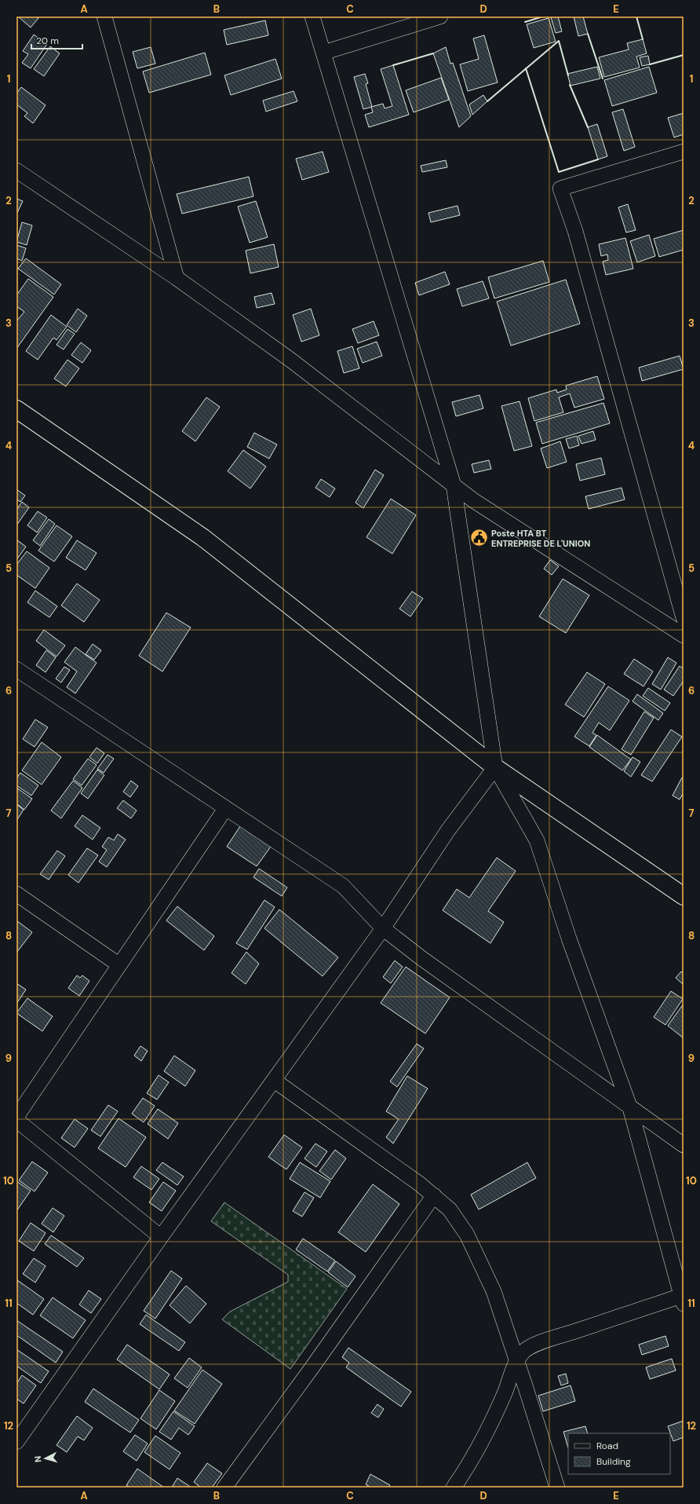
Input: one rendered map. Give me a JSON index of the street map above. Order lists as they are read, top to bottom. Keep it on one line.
{"places":{"public building":["Poste HTA BT ENTREPRISE DE L'UNION"]},"legend":["Road","Building"],"scale_bar":"20 m","north":"left","grid":{"columns":["A","B","C","D","E"],"rows":["1","2","3","4","5","6","7","8","9","10","11","12"]}}
